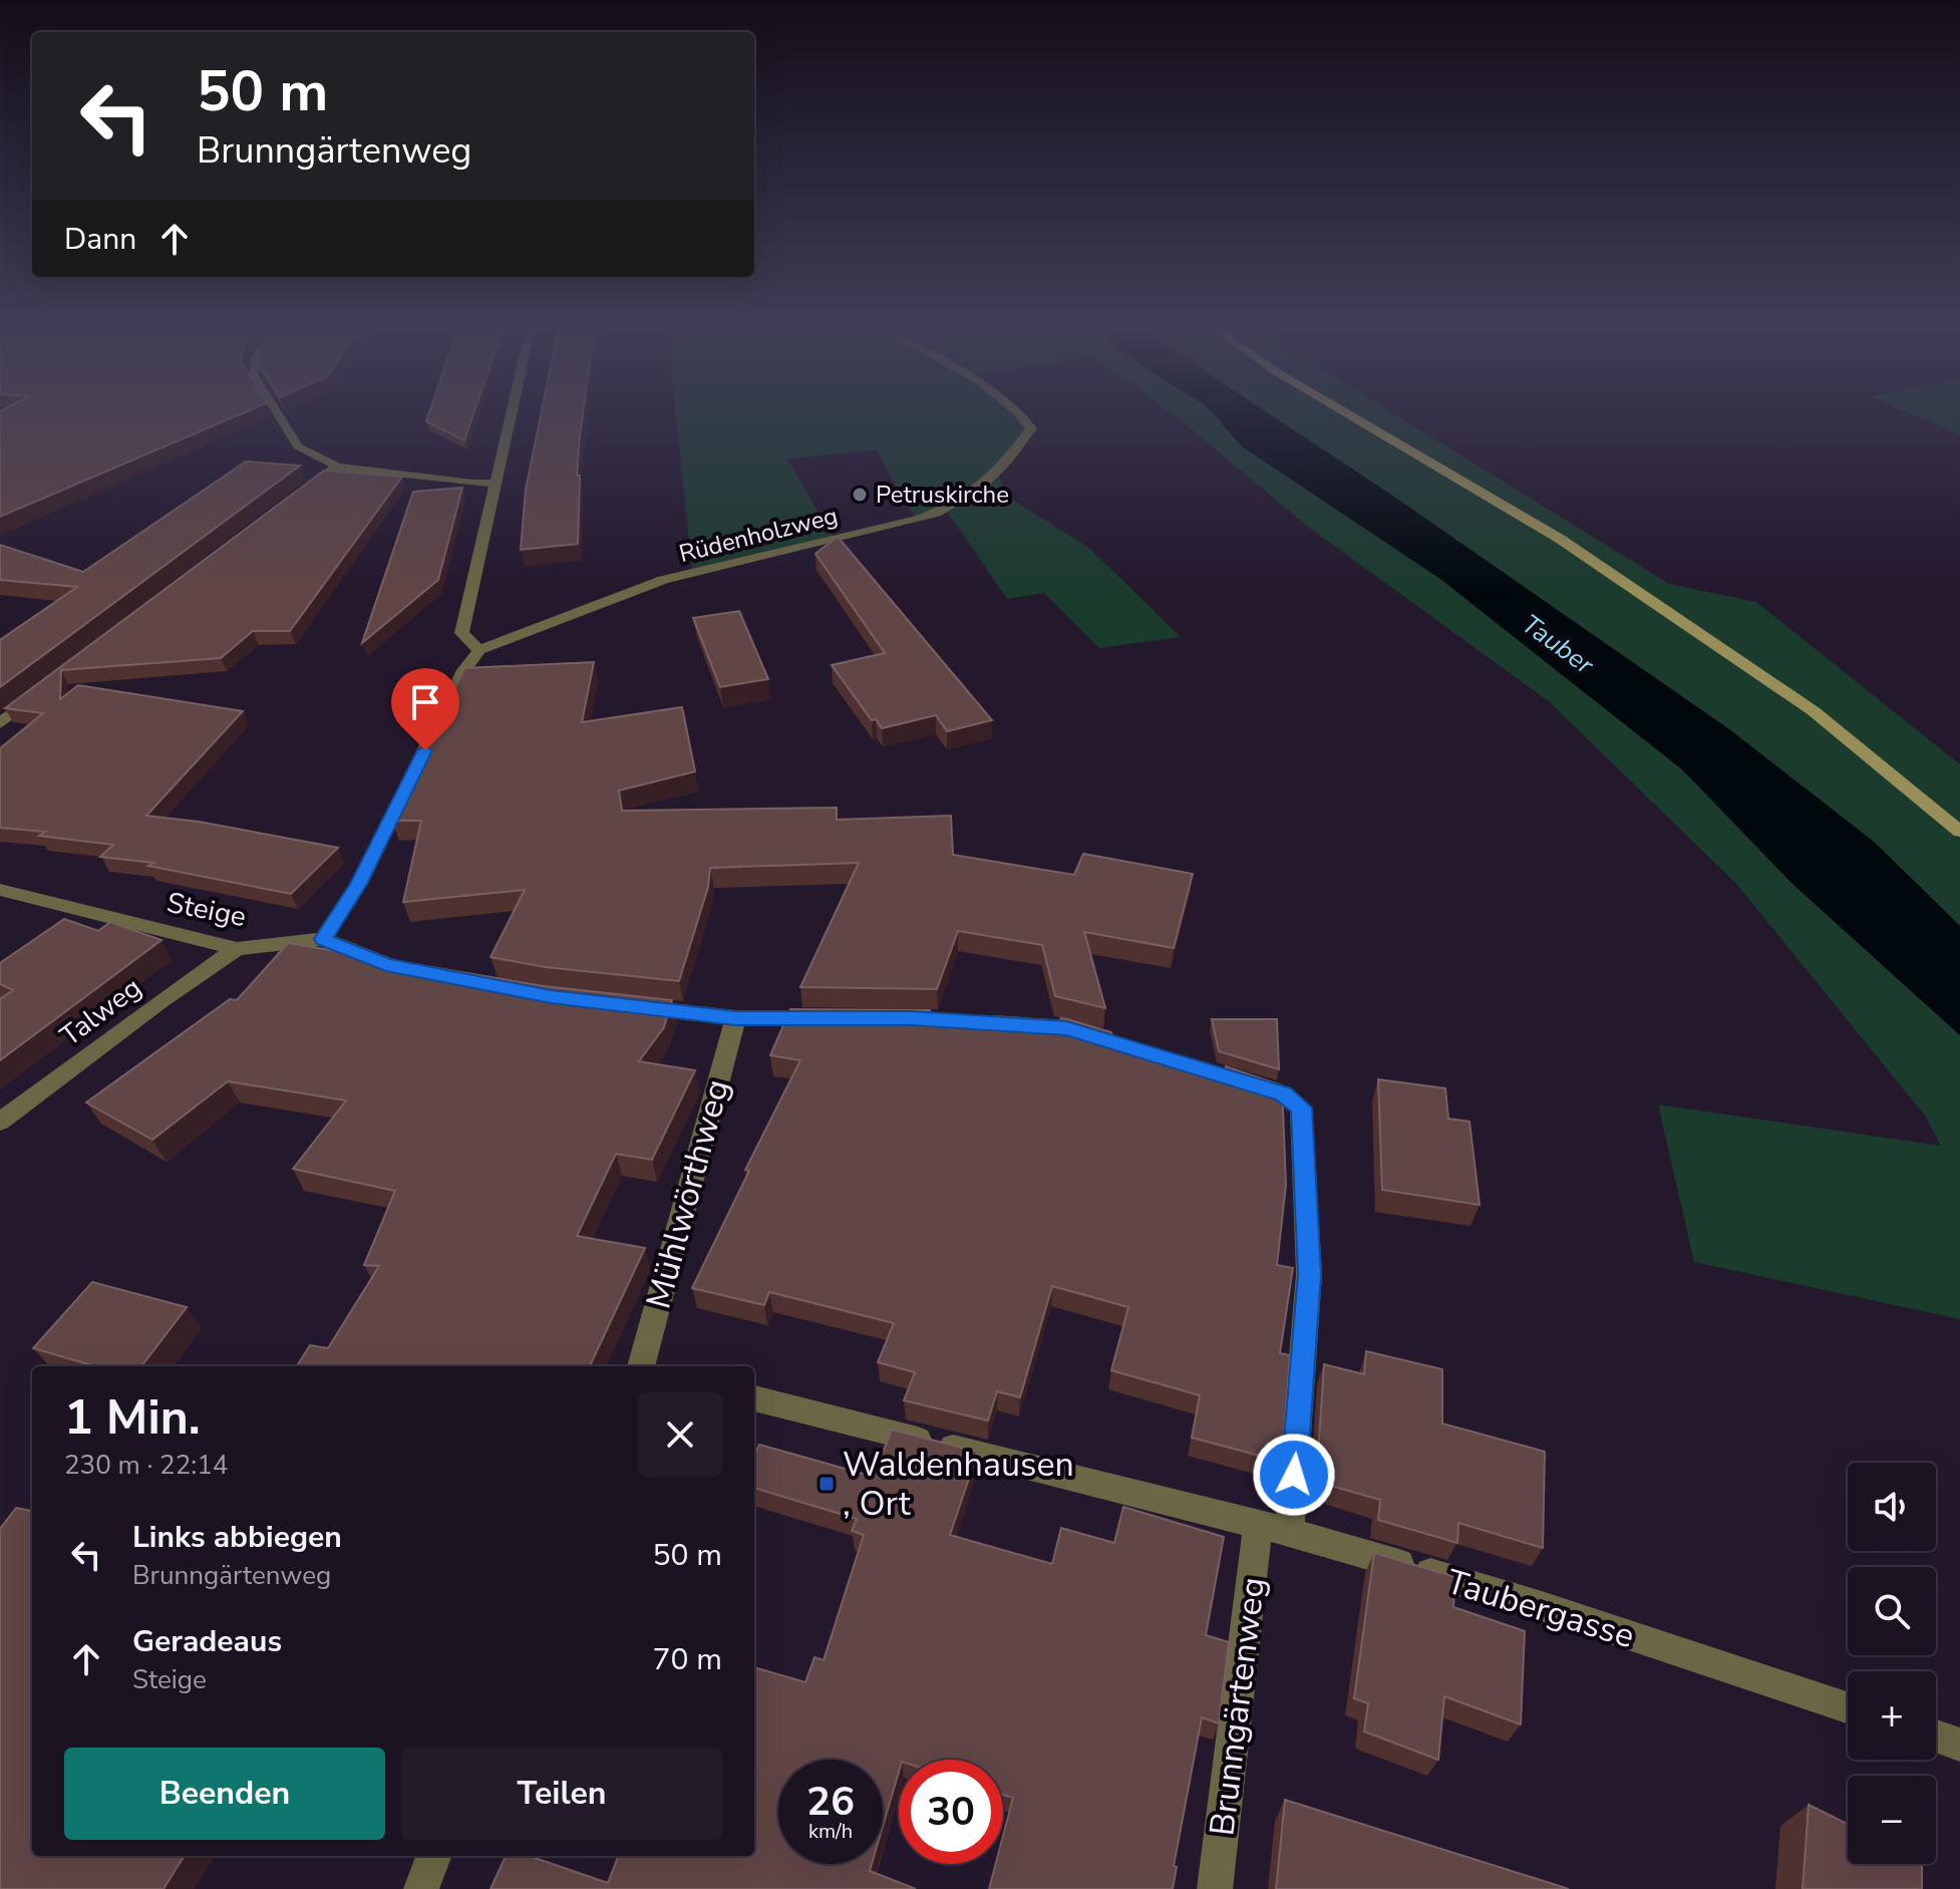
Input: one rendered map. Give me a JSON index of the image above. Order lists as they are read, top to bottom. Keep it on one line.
{"streets":{"street":["Rüdenholzweg","Steige","Talweg","Mühlwörthweg","Taubergasse","Brunngärtenweg"]},"crossings":[["Steige","Talweg"],["Taubergasse","Brunngärtenweg"]],"water":["Tauber"],"places":{"other":["Petruskirche"],"transit":["Waldenhausen , Ort"]},"page":{"turn":["50 m","Brunngärtenweg"],"then":"Dann","heading":["1 Min.","230 m · 22:14"],"map_buttons":["+","−"],"list":[{"name":"Links abbiegen","note":"Brunngärtenweg","value":"50 m"},{"name":"Geradeaus","note":"Steige","value":"70 m"}],"buttons":["Beenden","Teilen"],"speed":"26 km/h","limit":"30"}}
